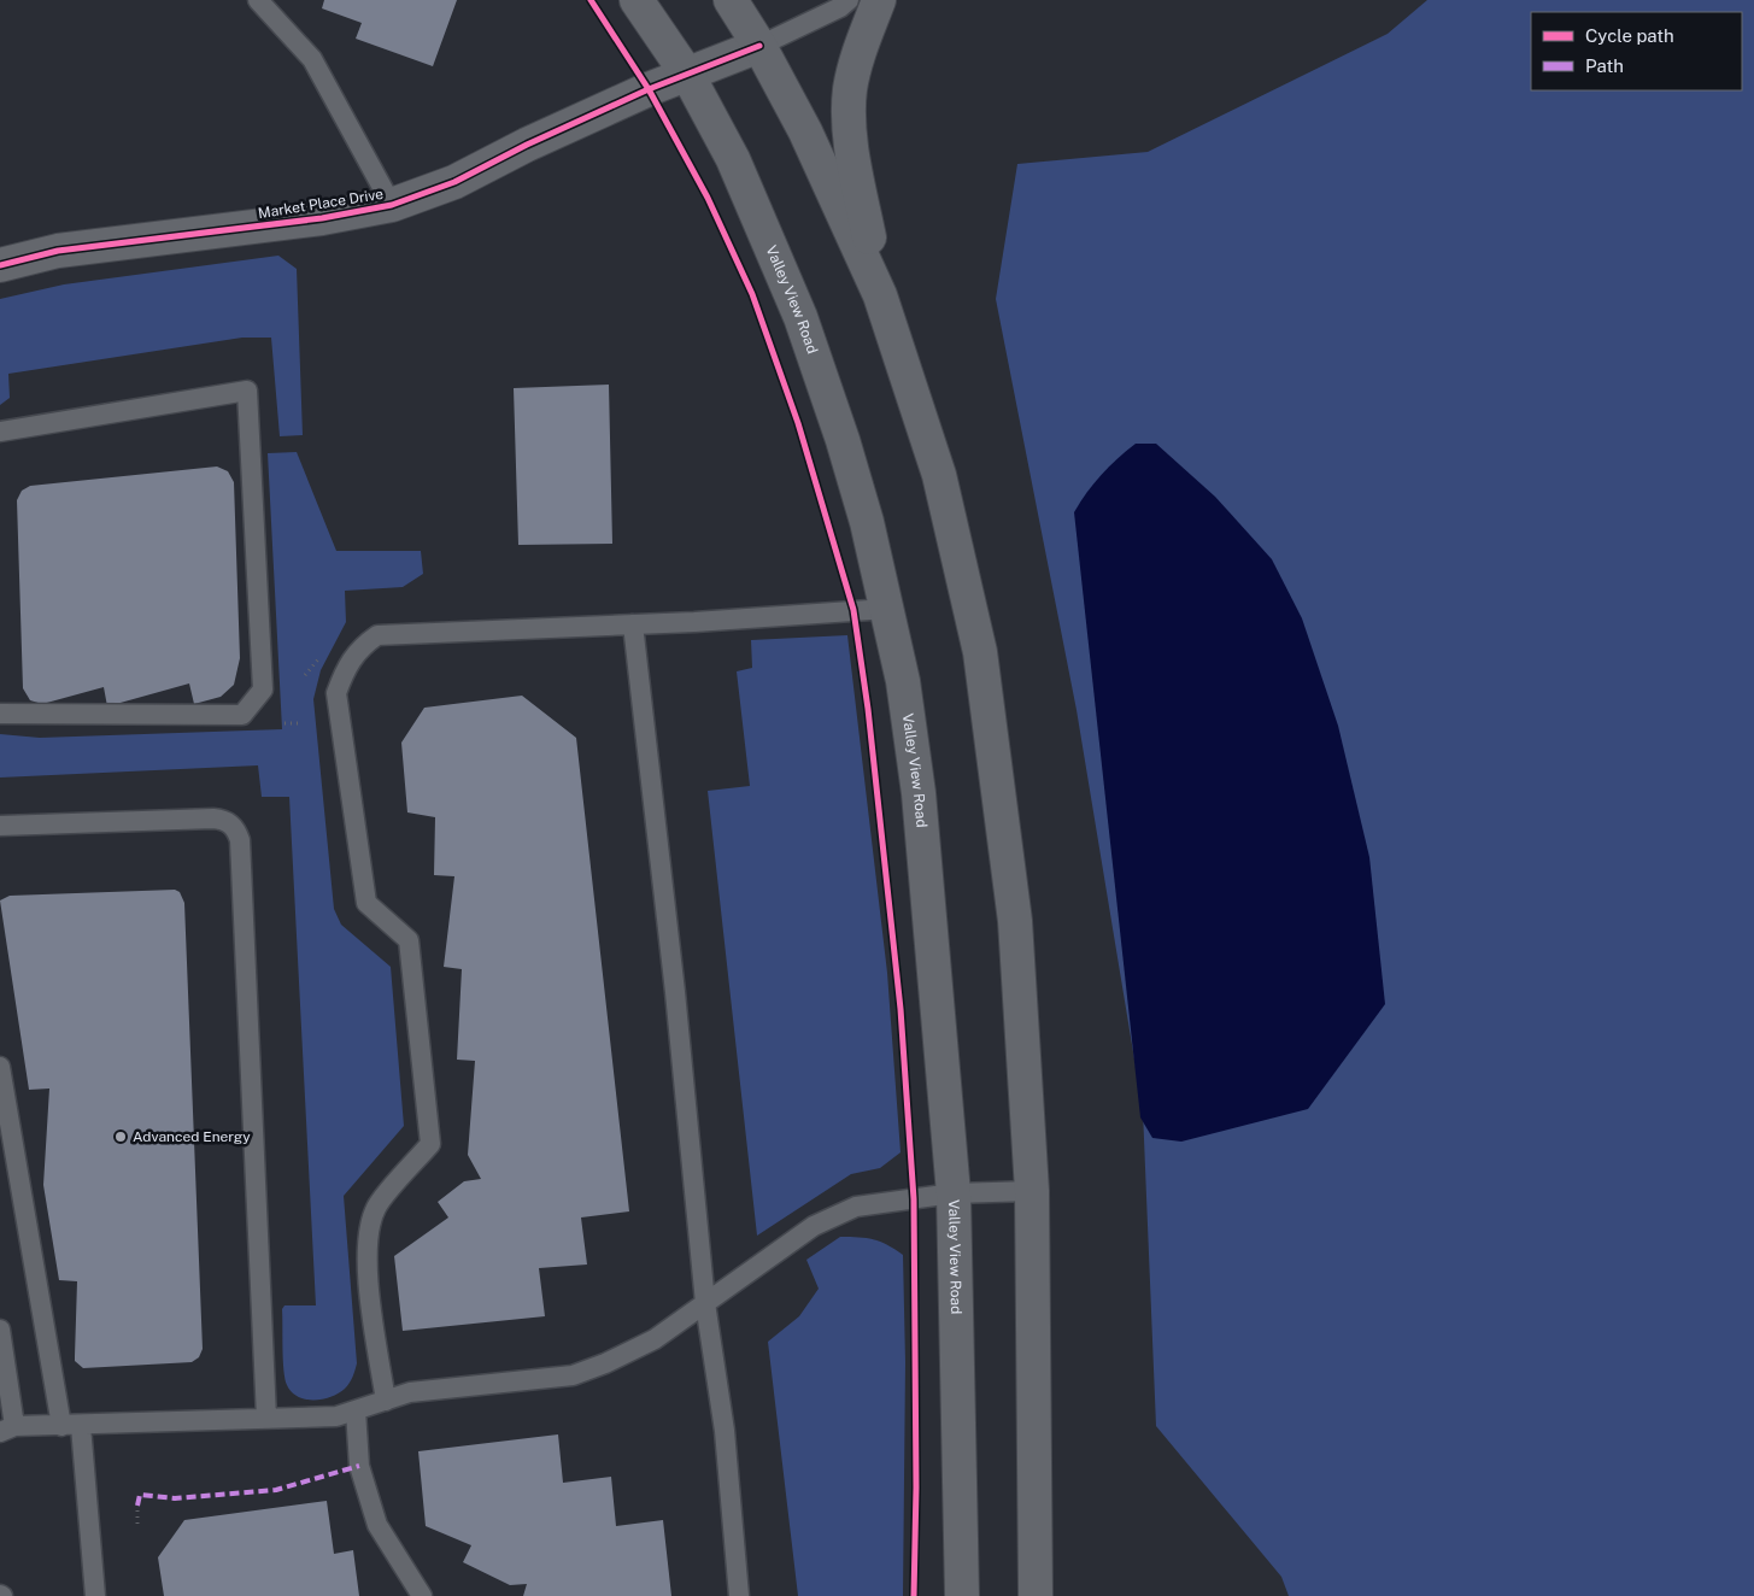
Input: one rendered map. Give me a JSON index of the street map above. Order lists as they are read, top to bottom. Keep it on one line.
{"streets":{"main road":["Market Place Drive","Valley View Road"]},"crossings":[["Market Place Drive","Valley View Road"]],"places":["Advanced Energy"],"legend":["Cycle path","Path"]}
